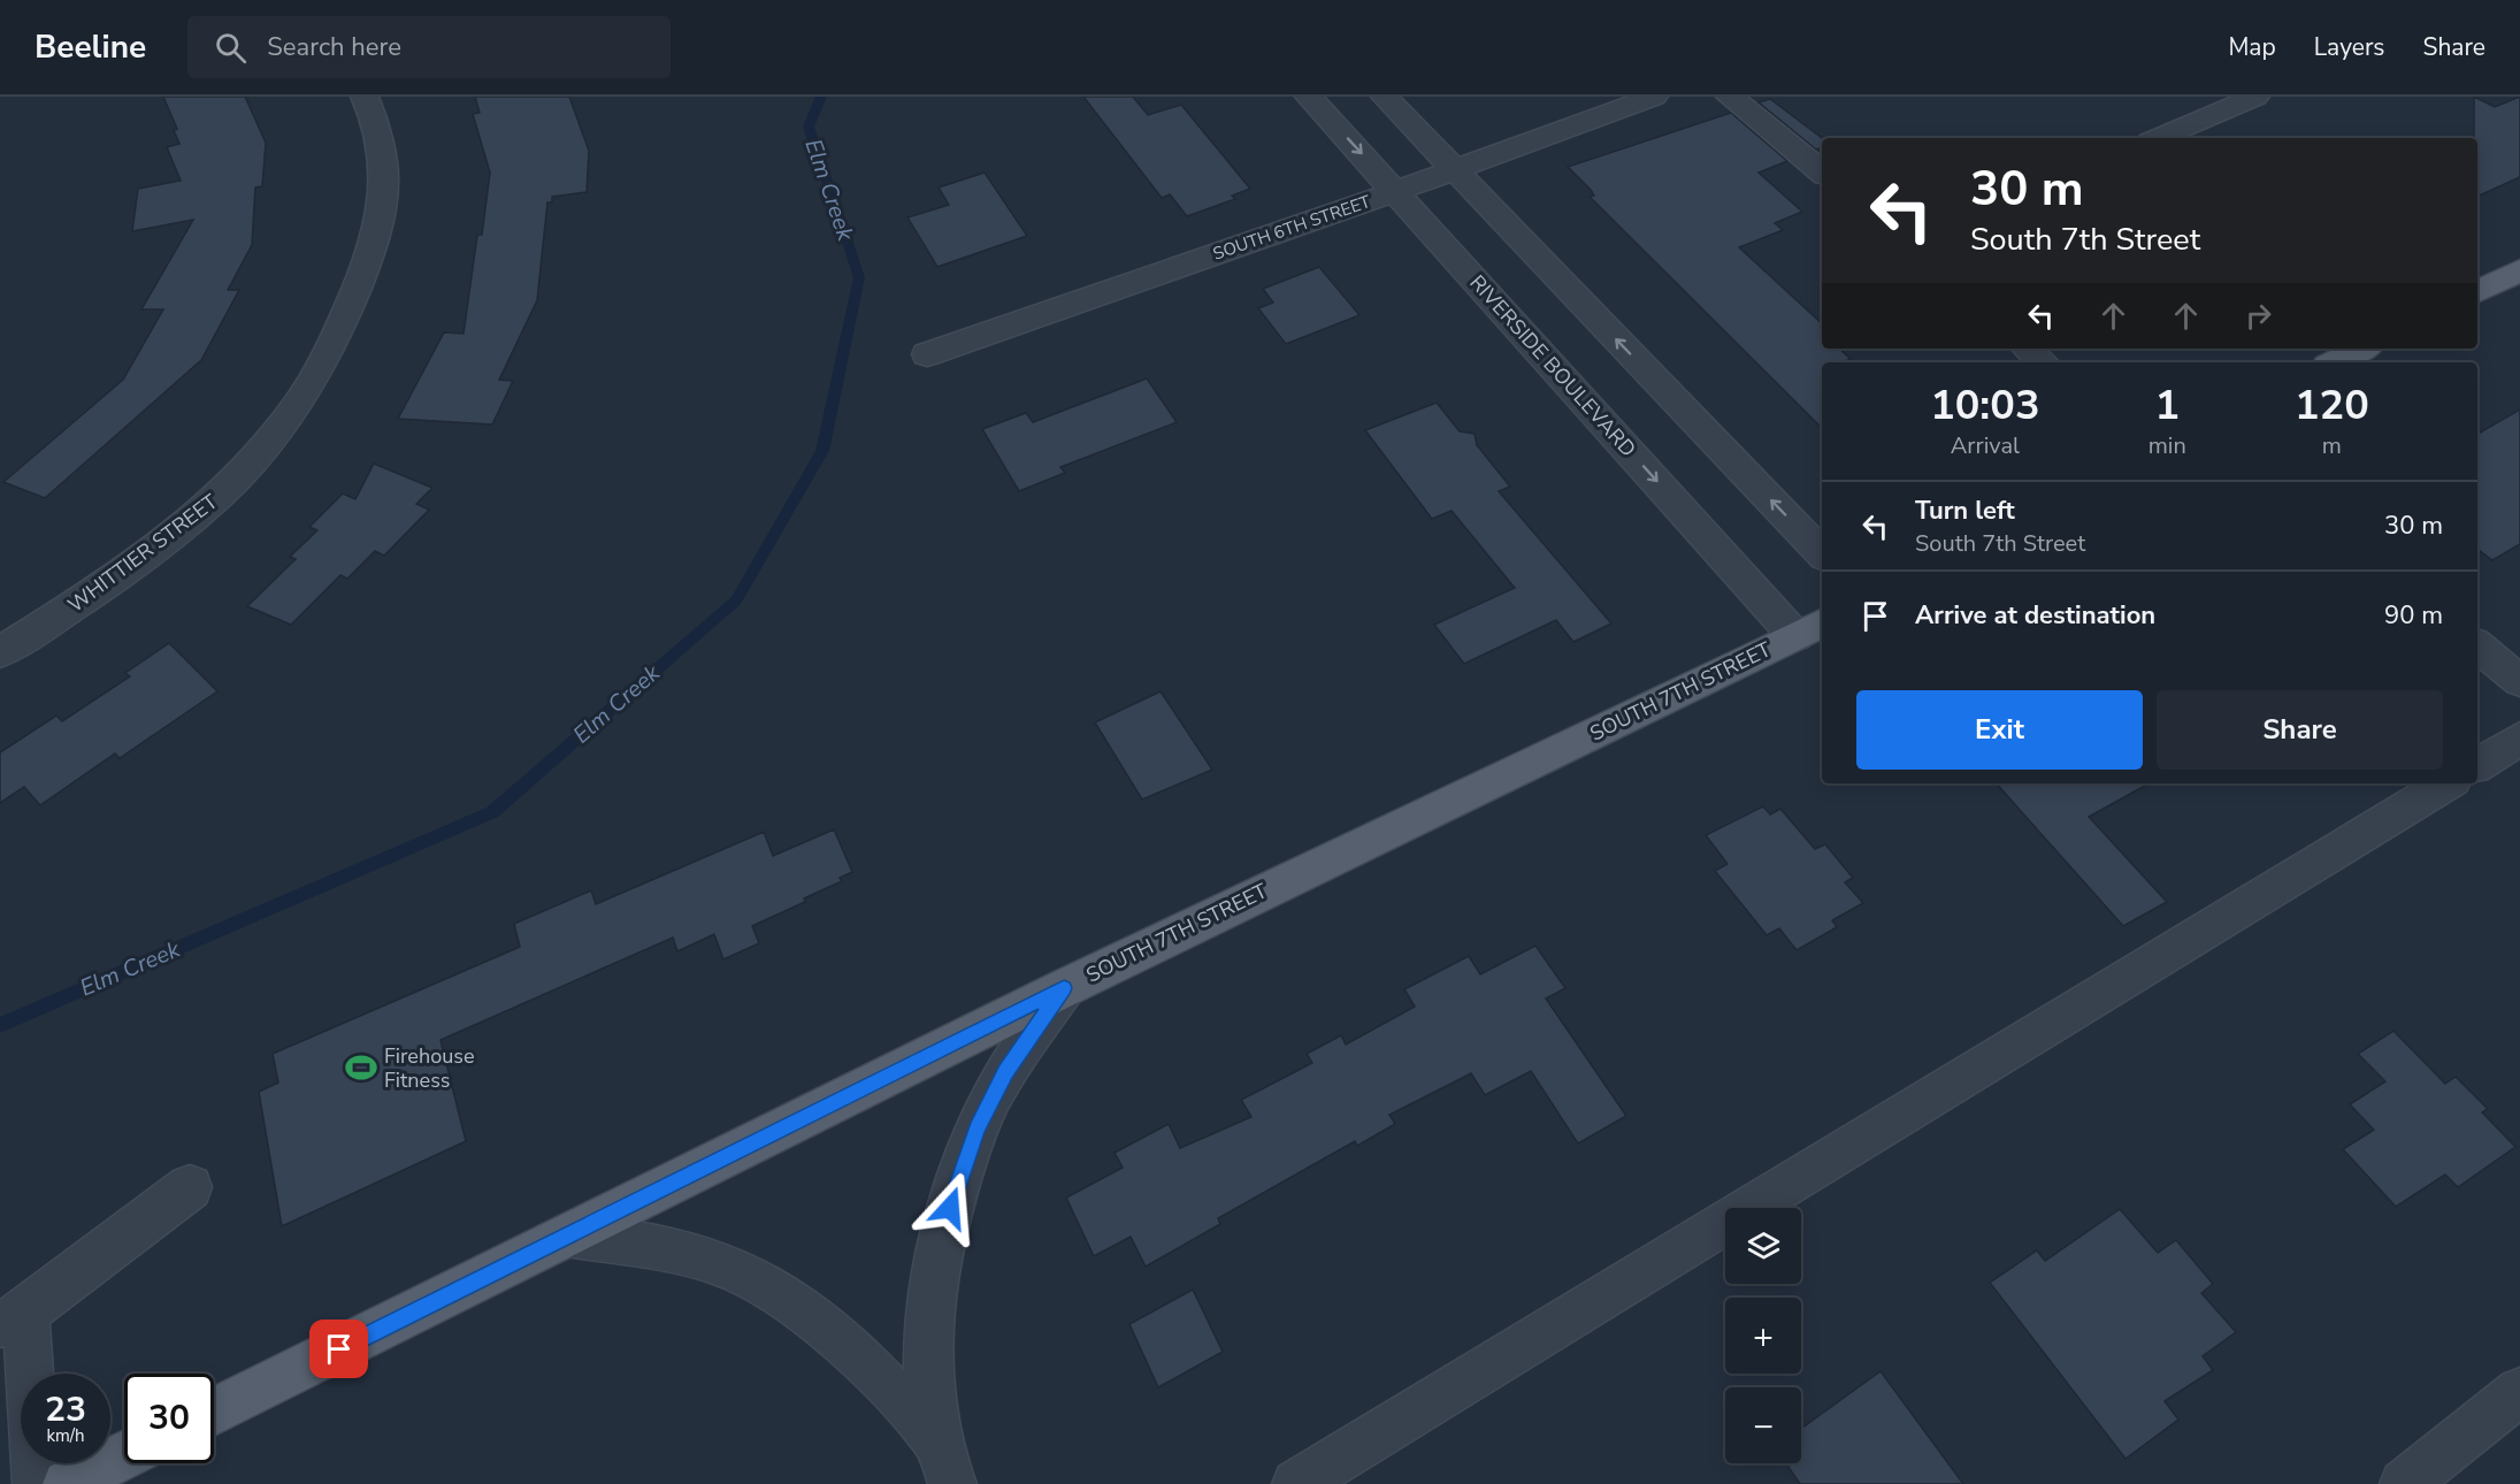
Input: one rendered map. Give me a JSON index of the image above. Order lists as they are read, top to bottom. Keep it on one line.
{"streets":{"main road":["SOUTH 7TH STREET"],"street":["SOUTH 6TH STREET","RIVERSIDE BOULEVARD","WHITTIER STREET"]},"crossings":[["SOUTH 6TH STREET","RIVERSIDE BOULEVARD"],["RIVERSIDE BOULEVARD","SOUTH 7TH STREET"]],"water":["Elm Creek"],"places":{"sports":["Firehouse Fitness"]},"page":{"header":"Beeline","search":"Search here","nav":["Map","Layers","Share"],"turn":["30 m","South 7th Street"],"eta":["10:03","Arrival","1","min","120","m"],"list":[{"name":"Turn left","note":"South 7th Street","value":"30 m"},{"name":"Arrive at destination","value":"90 m"}],"buttons":["Exit","Share"],"map_buttons":["+","−"],"speed":"23 km/h","limit":"30"}}
